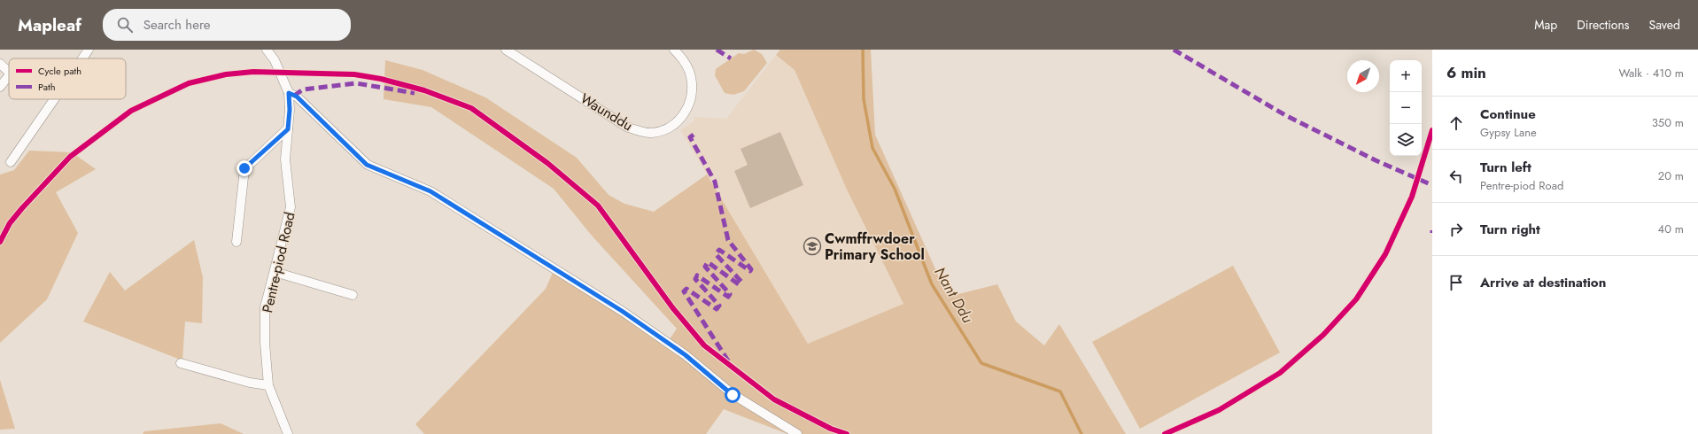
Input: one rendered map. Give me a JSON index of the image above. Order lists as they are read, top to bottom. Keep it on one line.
{"streets":{"street":["Waunddu","Pentre-piod Road"]},"water":["Nant Ddu"],"places":{"school or university":["Cwmffrwdoer Primary School"]},"legend":["Cycle path","Path"],"north":"bottom left","page":{"header":"Mapleaf","search":"Search here","nav":["Map","Directions","Saved"],"heading":["6 min","Walk · 410 m"],"map_buttons":["+","−"],"list":[["Continue","Gypsy Lane","350 m"],["Turn left","Pentre-piod Road","20 m"],["Turn right","40 m"],"Arrive at destination"]}}
